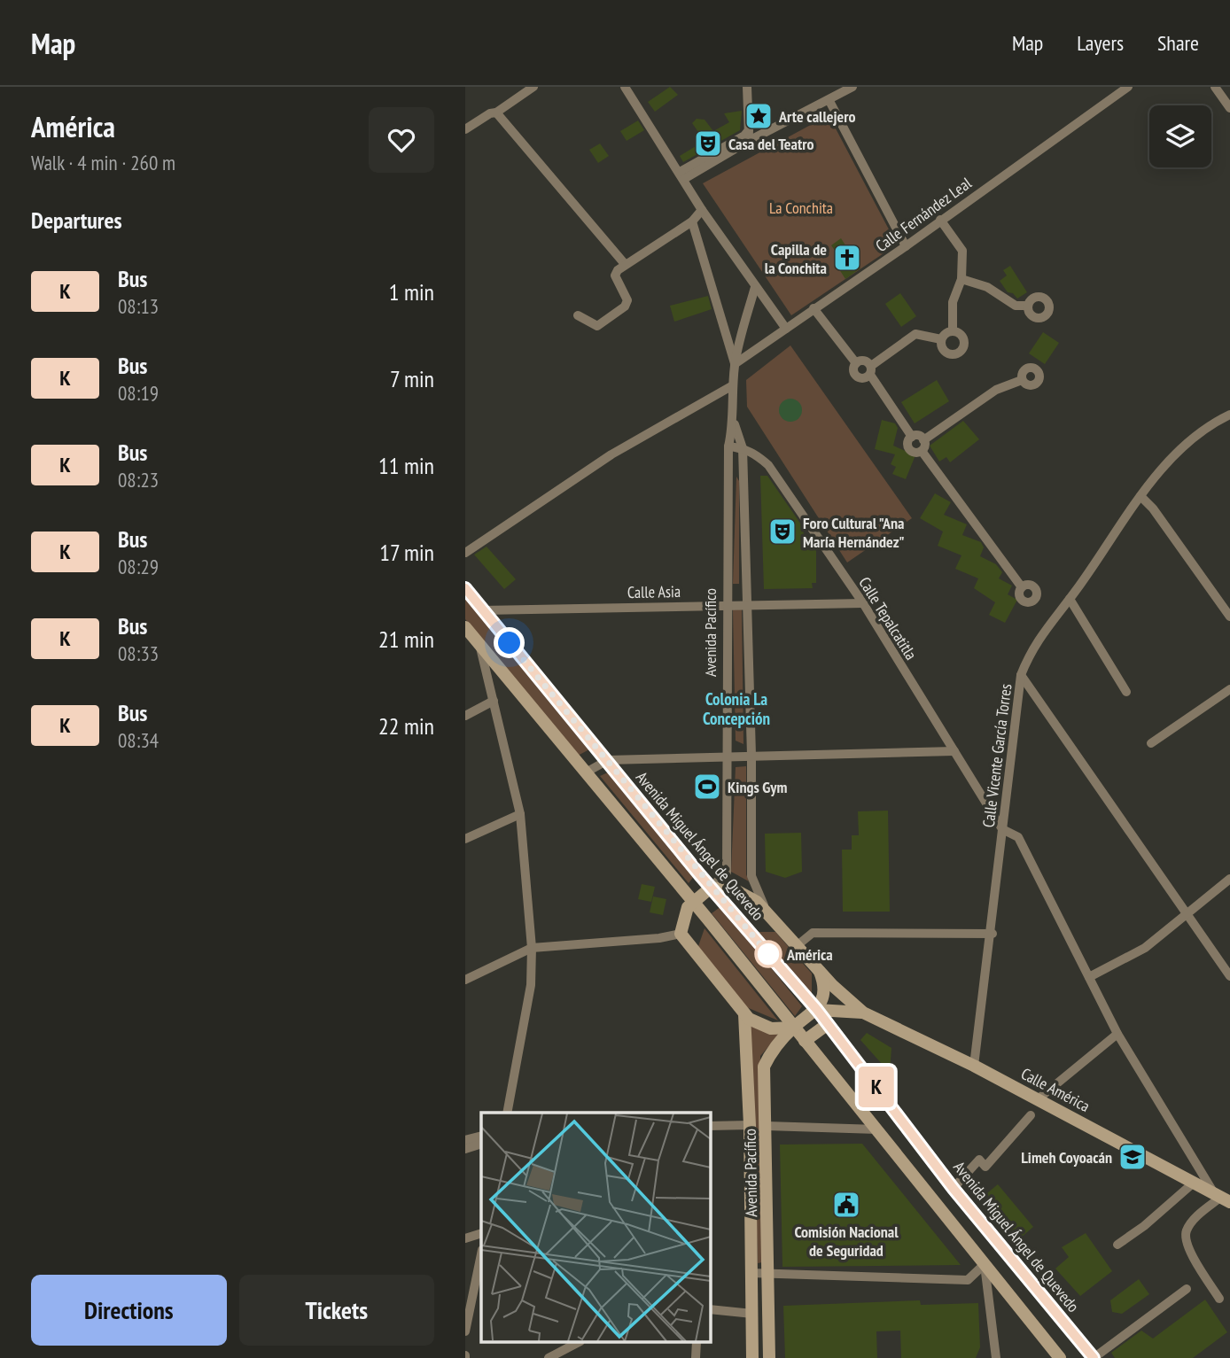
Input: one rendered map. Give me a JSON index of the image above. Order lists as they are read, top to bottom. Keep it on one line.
{"streets":{"main road":["Avenida Pacífico","Avenida Miguel Ángel de Quevedo","Calle América"],"street":["Calle Fernández Leal","Calle Asia","Calle Tepalcatitla","Calle Vicente García Torres"]},"crossings":[["Calle Fernández Leal","Avenida Pacífico"],["Calle Asia","Calle Tepalcatitla"],["Calle Asia","Avenida Pacífico"],["Calle Asia","Avenida Miguel Ángel de Quevedo"],["Calle Tepalcatitla","Avenida Pacífico"],["Calle Tepalcatitla","Calle Vicente García Torres"],["Calle Tepalcatitla","Calle América"],["Avenida Pacífico","Avenida Miguel Ángel de Quevedo"],["Avenida Pacífico","Calle América"],["Calle Vicente García Torres","Calle América"],["Avenida Miguel Ángel de Quevedo","Calle América"]],"districts":["Colonia La Concepción"],"parks":["La Conchita"],"places":{"place":["Arte callejero"],"theatre":["Casa del Teatro","Foro Cultural \"Ana María Hernández\""],"church":["Capilla de la Conchita"],"sports":["Kings Gym"],"other":["América"],"school or university":["Limeh Coyoacán"],"public building":["Comisión Nacional de Seguridad"]},"lines":["bus line K"],"page":{"header":"Map","nav":["Map","Layers","Share"],"heading":[["América","Walk · 4 min · 260 m"],"Departures"],"on_map":"K","list":[{"mark":"K","name":"Bus","note":"08:13","value":"1 min"},{"mark":"K","name":"Bus","note":"08:19","value":"7 min"},{"mark":"K","name":"Bus","note":"08:23","value":"11 min"},{"mark":"K","name":"Bus","note":"08:29","value":"17 min"},{"mark":"K","name":"Bus","note":"08:33","value":"21 min"},{"mark":"K","name":"Bus","note":"08:34","value":"22 min"}],"buttons":["Directions","Tickets"]}}
